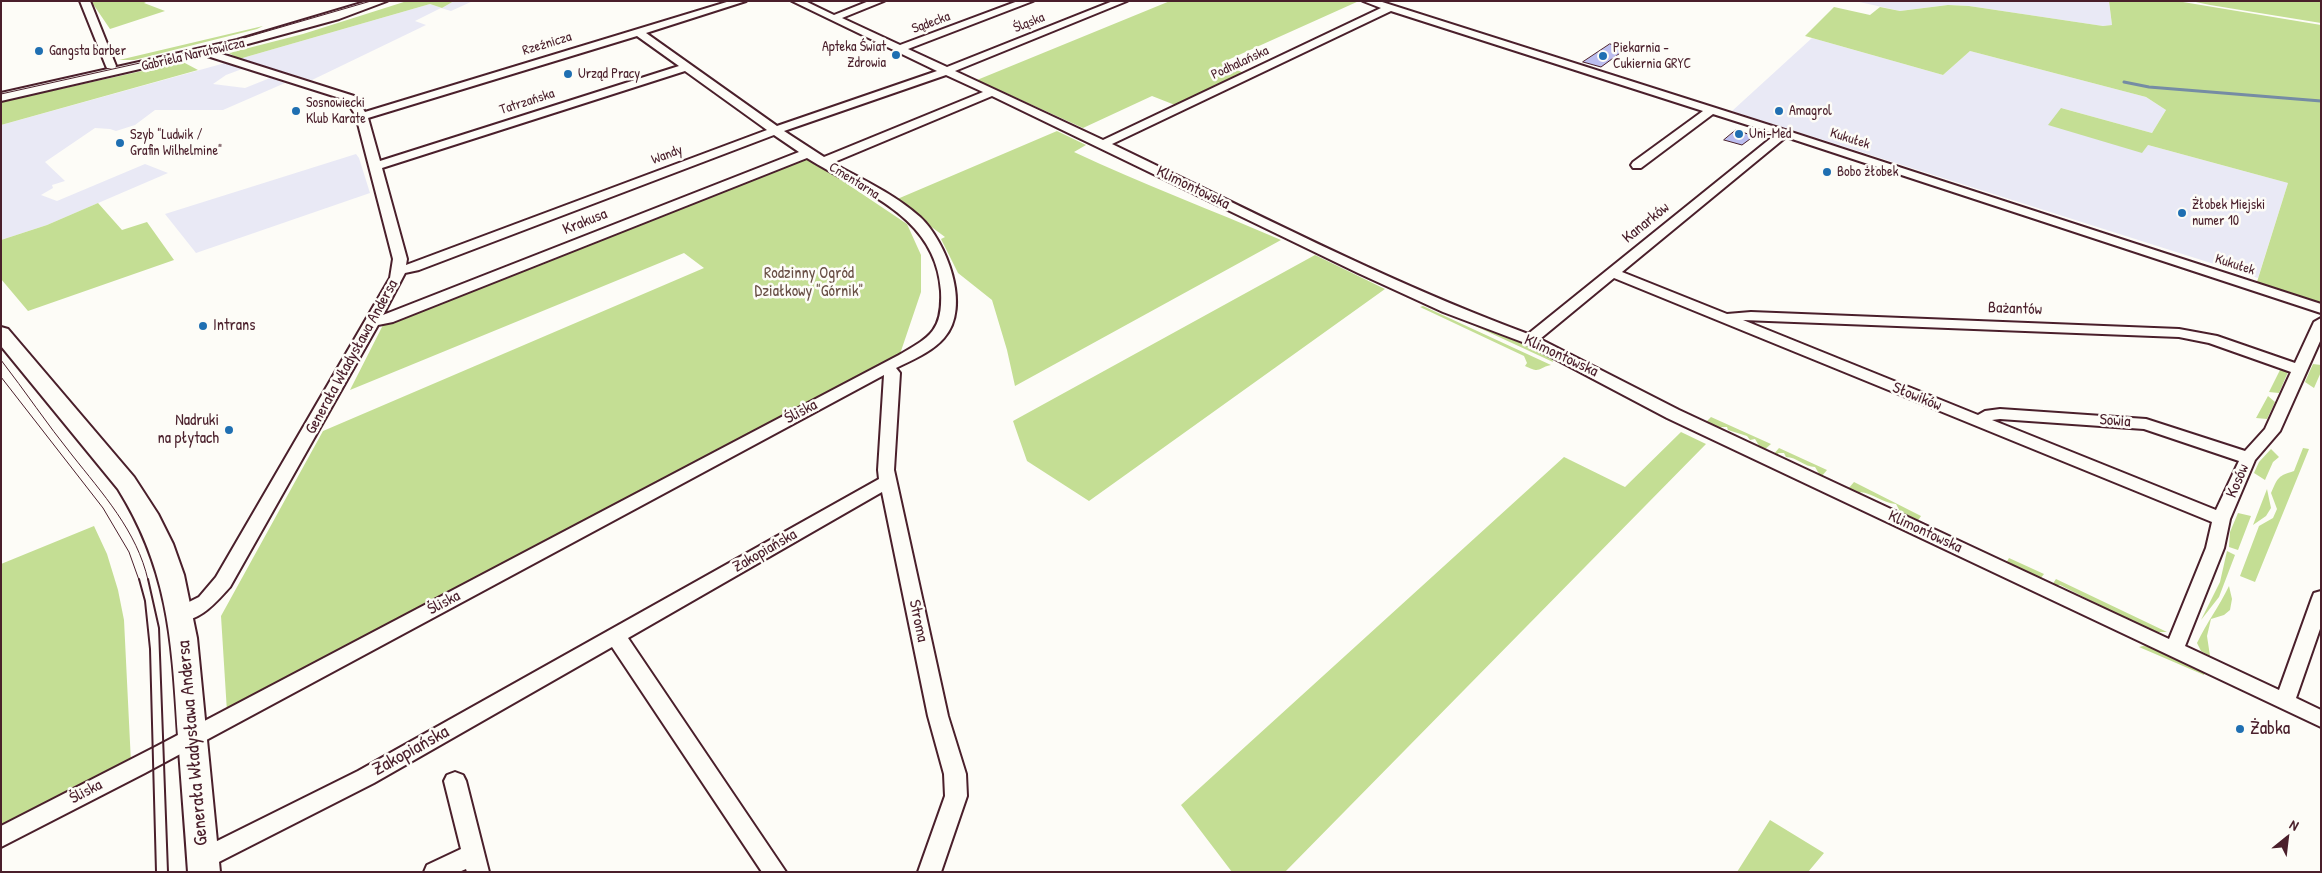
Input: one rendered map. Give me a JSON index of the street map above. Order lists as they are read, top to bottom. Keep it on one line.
{"streets":{"main road":["Generała Władysława Andersa"],"street":["Sądecka","Śląska","Rzeźnicza","Gabriela Narutowicza","Podhalańska","Tatrzańska","Kukułek","Wandy","Cmentarna","Klimontowska","Krakusa","Kanarków","Bażantów","Słowików","Śliska","Sowia","Kosów","Zakopiańska","Stroma"]},"crossings":[["Sądecka","Klimontowska"],["Śląska","Wandy"],["Śląska","Klimontowska"],["Rzeźnicza","Cmentarna"],["Rzeźnicza","Generała Władysława Andersa"],["Gabriela Narutowicza","Generała Władysława Andersa"],["Podhalańska","Kukułek"],["Podhalańska","Klimontowska"],["Tatrzańska","Cmentarna"],["Tatrzańska","Generała Władysława Andersa"],["Kukułek","Kanarków"],["Wandy","Cmentarna"],["Wandy","Klimontowska"],["Wandy","Generała Władysława Andersa"],["Cmentarna","Krakusa"],["Cmentarna","Śliska"],["Cmentarna","Stroma"],["Klimontowska","Kanarków"],["Klimontowska","Kosów"],["Krakusa","Generała Władysława Andersa"],["Kanarków","Słowików"],["Bażantów","Słowików"],["Bażantów","Kosów"],["Generała Władysława Andersa","Śliska"],["Generała Władysława Andersa","Zakopiańska"],["Słowików","Sowia"],["Słowików","Kosów"],["Śliska","Stroma"],["Sowia","Kosów"],["Zakopiańska","Stroma"]],"parks":["Rodzinny Ogród Działkowy \"Górnik\""],"places":["Gangsta barber","Apteka Świat Zdrowia","Piekarnia - Cukiernia GRYC","Urząd Pracy","Sosnowiecki Klub Karate","Amagrol","Uni-Med","Szyb \"Ludwik / Grafin Wilhelmine\"","Bobo żłobek","Żłobek Miejski numer 10","Intrans","Nadruki na płytach","Żabka"],"north":"top right"}
